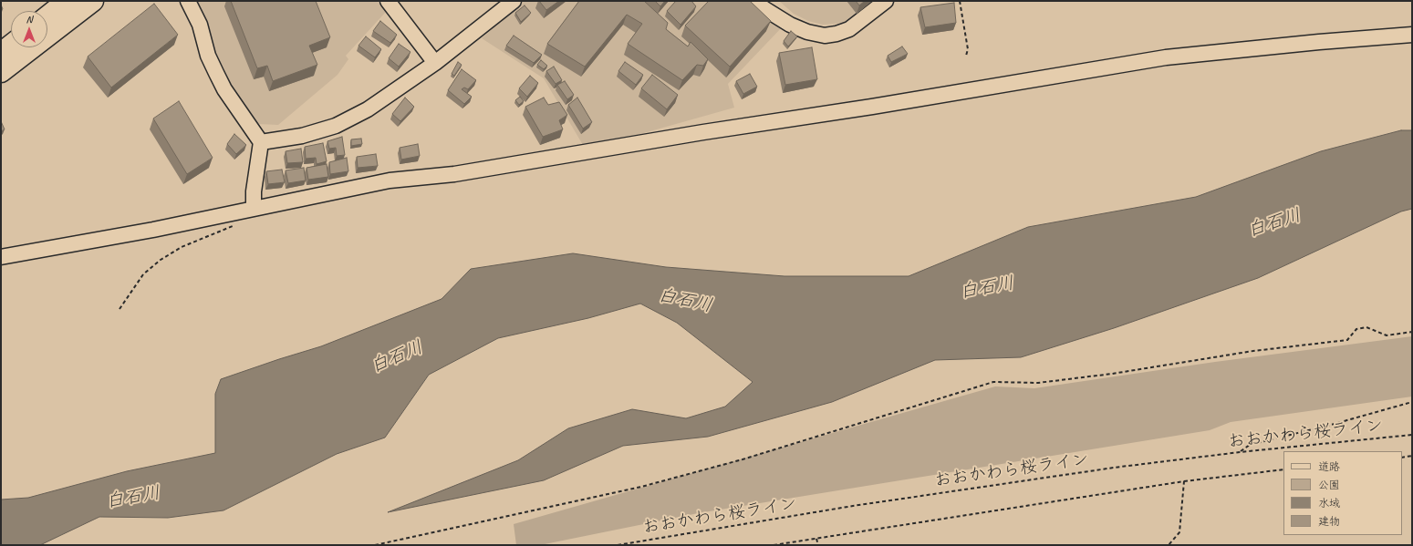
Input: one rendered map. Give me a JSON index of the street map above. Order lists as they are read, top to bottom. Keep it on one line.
{"streets":{"path":["おおかわら桜ライン"]},"water":["白石川"],"legend":["道路","公園","水域","建物"],"north":"top"}
